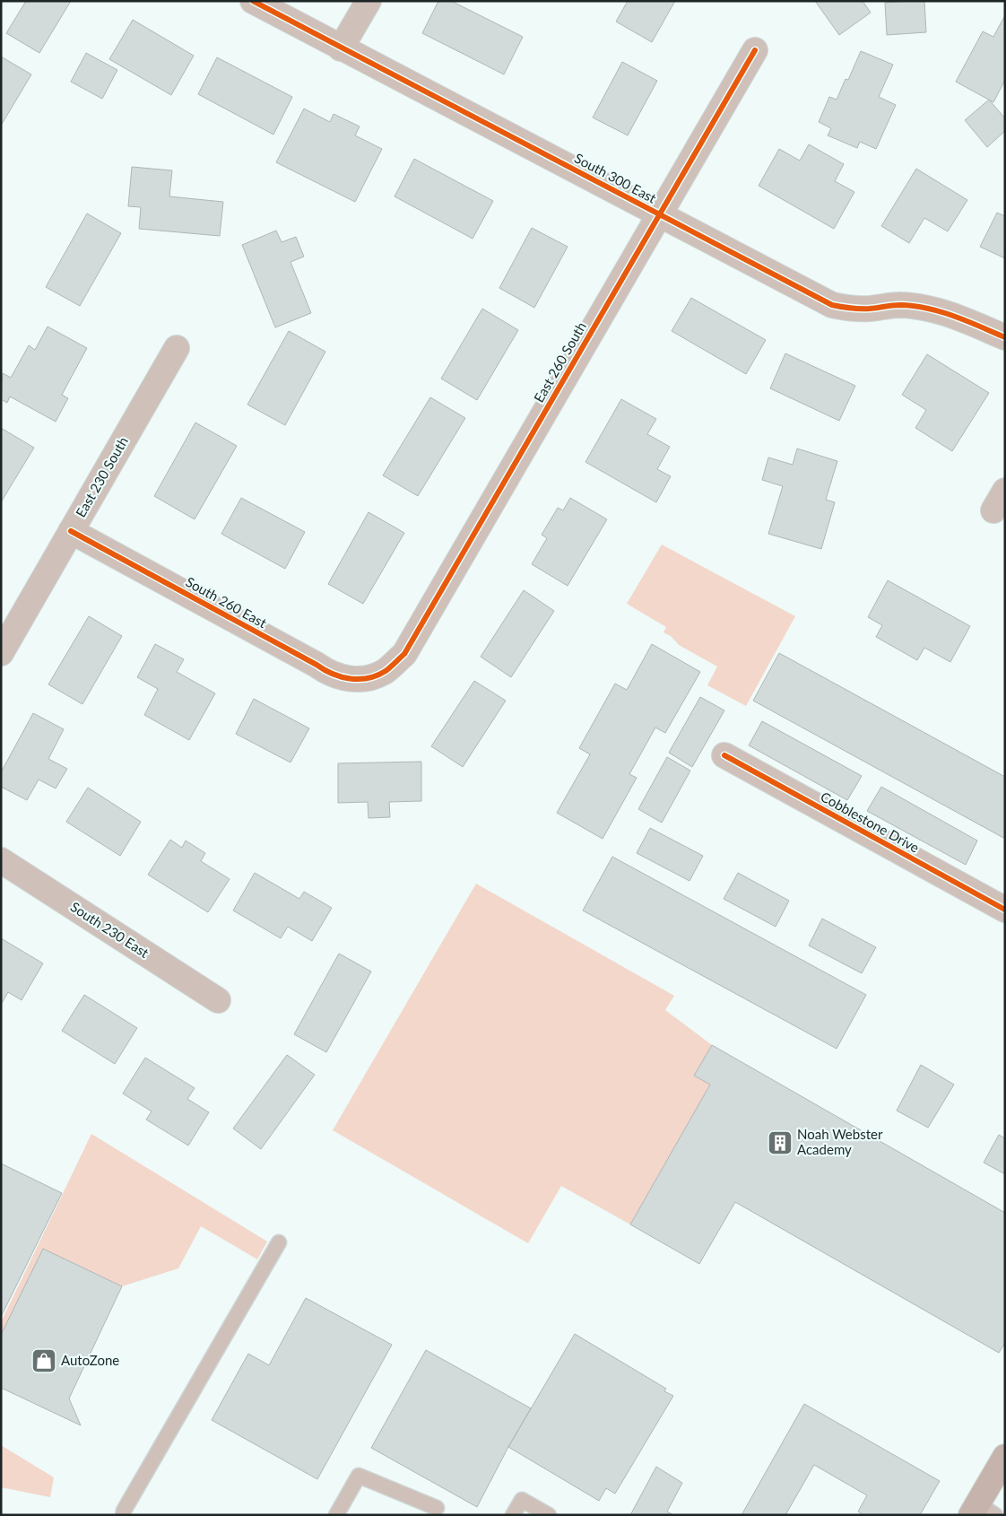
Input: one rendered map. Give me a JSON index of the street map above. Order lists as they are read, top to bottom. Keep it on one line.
{"streets":{"street":["South 300 East","East 260 South","East 230 South","South 260 East","Cobblestone Drive","South 230 East"]},"crossings":[["South 300 East","East 260 South"],["East 260 South","South 260 East"],["East 230 South","South 260 East"]],"places":{"building":["Noah Webster Academy"],"shop":["AutoZone"]}}
